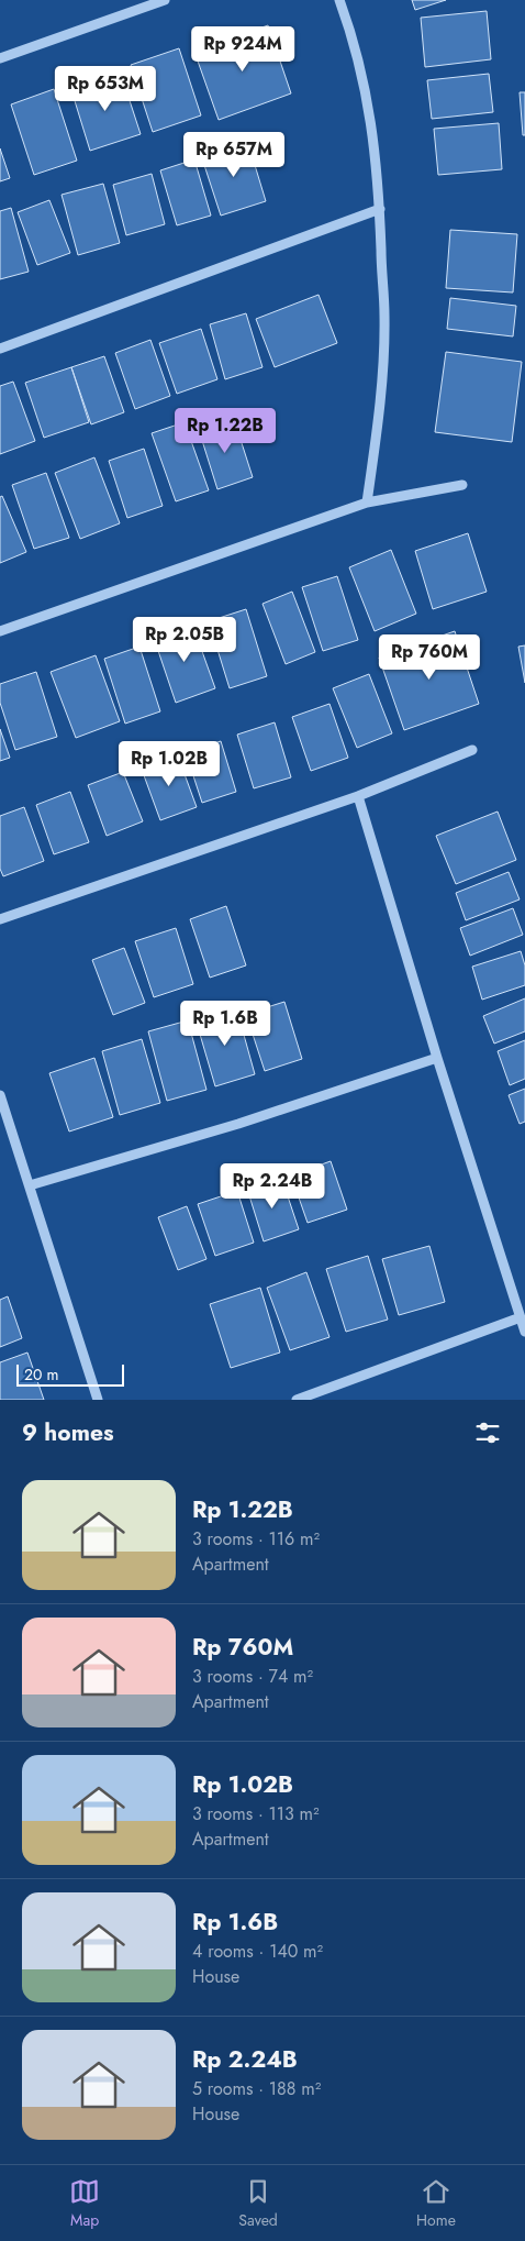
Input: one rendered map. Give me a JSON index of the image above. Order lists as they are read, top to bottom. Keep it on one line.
{"scale_bar":"20 m","page":{"price":["Rp 924M","Rp 653M","Rp 657M","Rp 1.22B","Rp 2.05B","Rp 760M","Rp 1.02B","Rp 1.6B","Rp 2.24B"],"scale":"20 m","heading":"9 homes","list":[{"name":"Rp 1.22B","note":"3 rooms · 116 m² · Apartment"},{"name":"Rp 760M","note":"3 rooms · 74 m² · Apartment"},{"name":"Rp 1.02B","note":"3 rooms · 113 m² · Apartment"},{"name":"Rp 1.6B","note":"4 rooms · 140 m² · House"},{"name":"Rp 2.24B","note":"5 rooms · 188 m² · House"}],"tabs":["Map","Saved","Home"]}}
